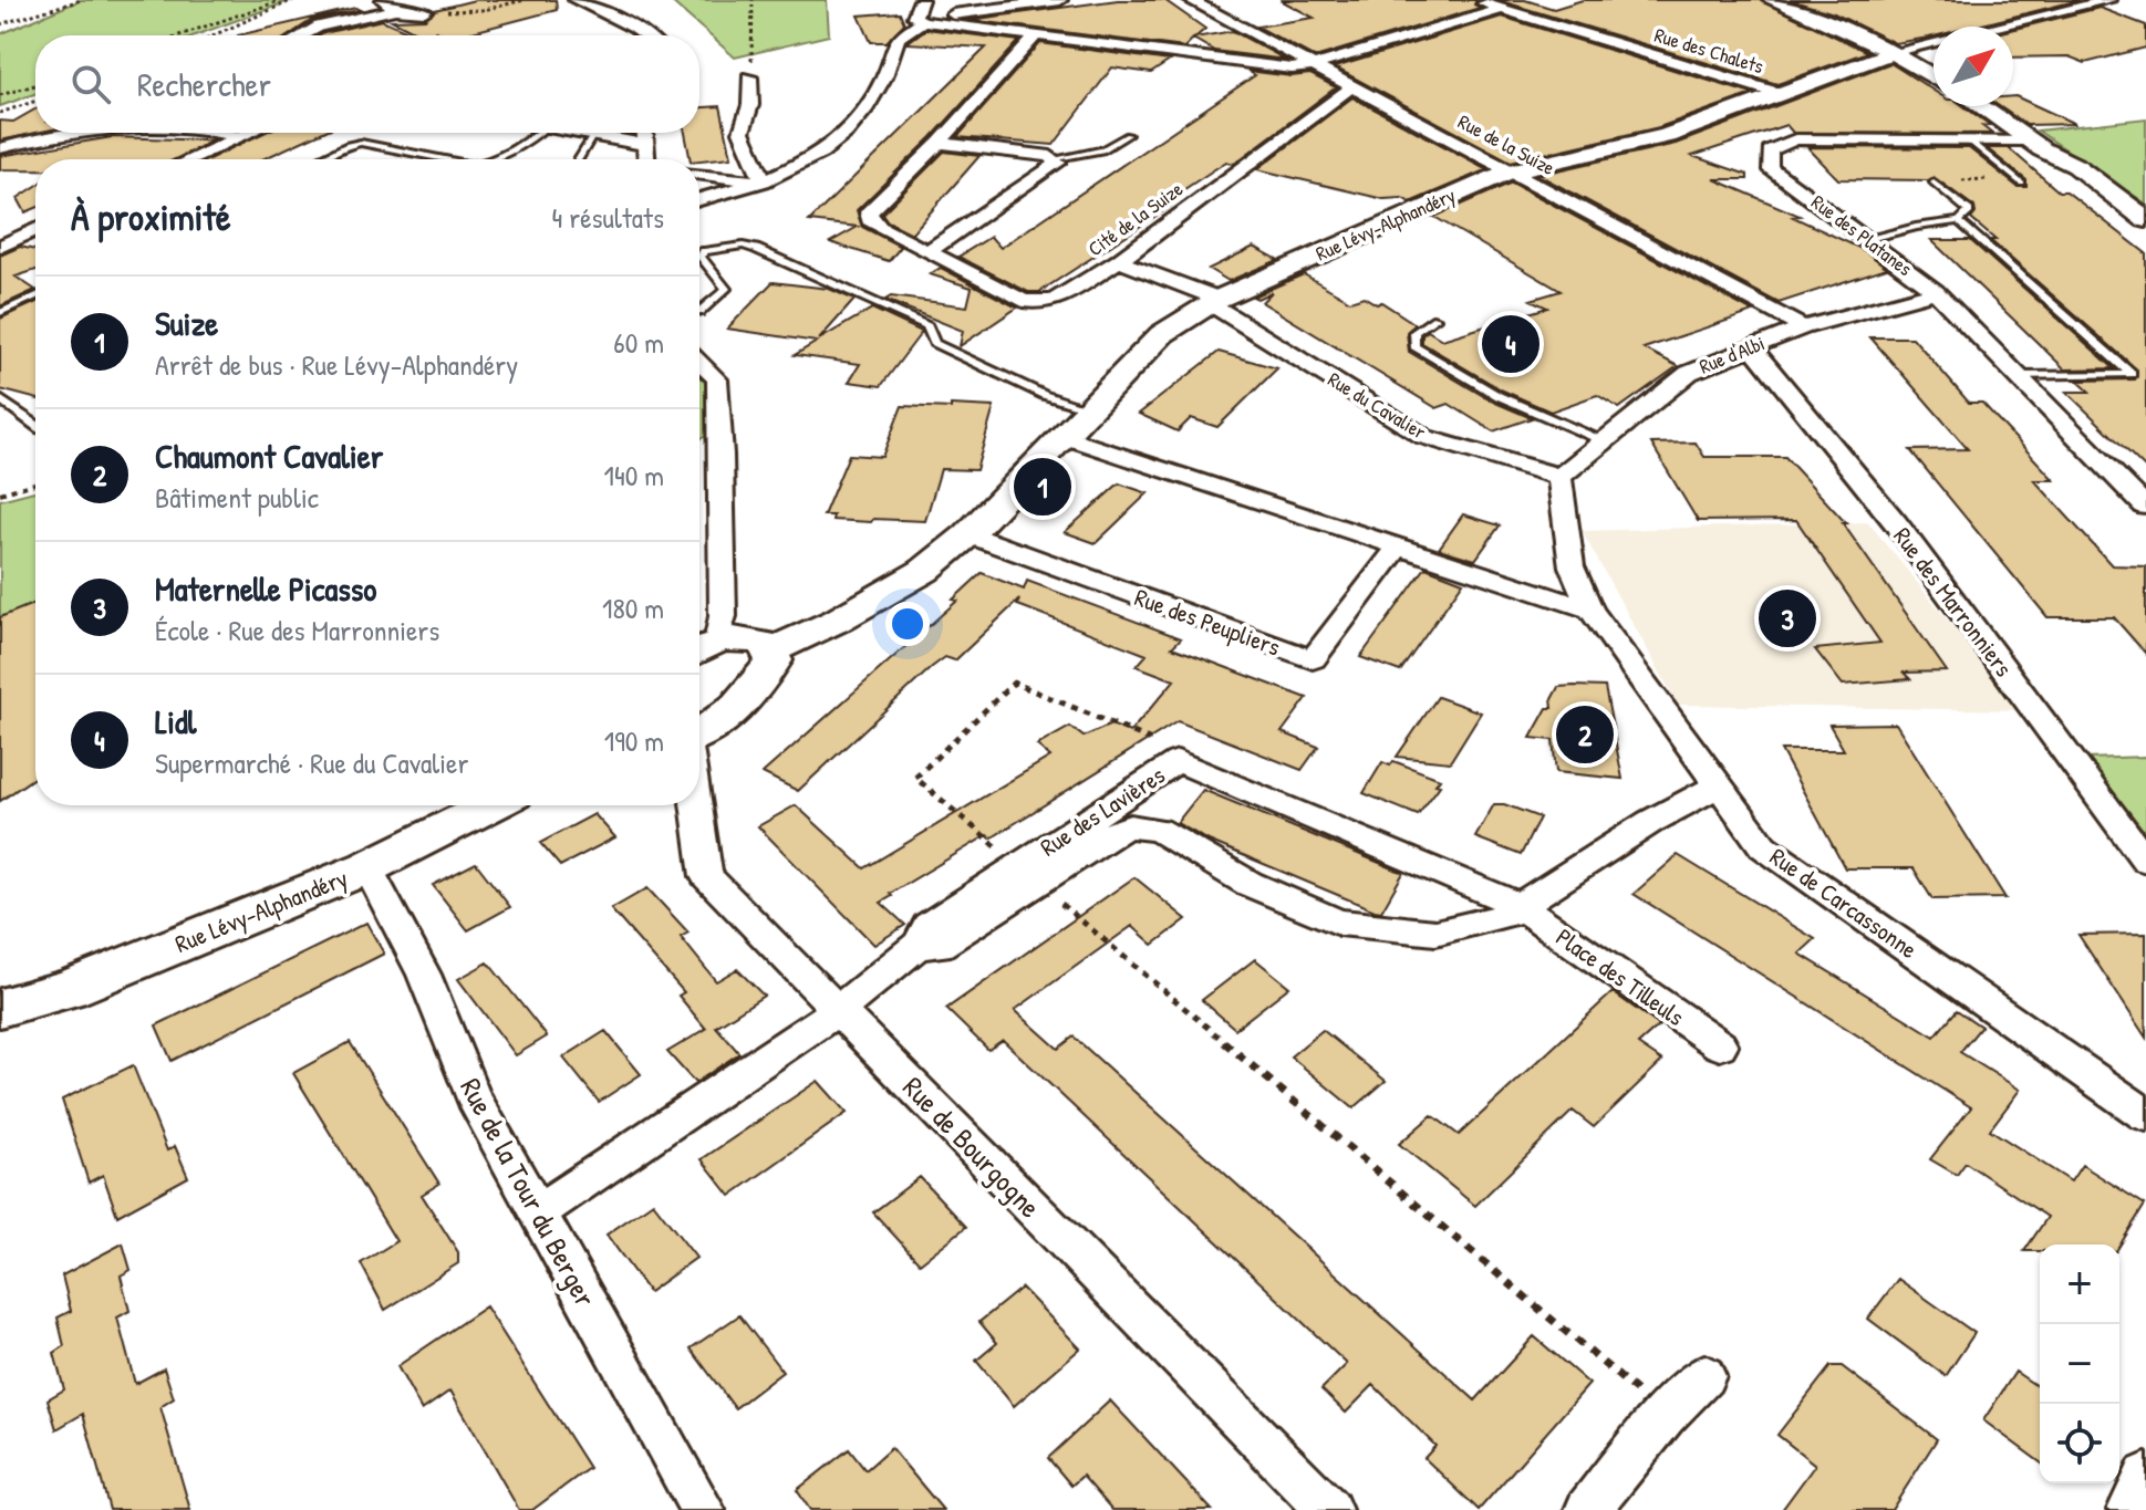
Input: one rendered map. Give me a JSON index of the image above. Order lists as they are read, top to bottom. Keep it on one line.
{"streets":{"street":["Rue des Chalets","Rue de la Suize","Cité de la Suize","Rue Lévy-Alphandéry","Rue des Platanes","Rue d'Albi","Rue du Cavalier","Rue des Marronniers","Rue des Peupliers","Rue des Lavières","Rue de Carcassonne","Place des Tilleuls","Rue de Bourgogne","Rue de la Tour du Berger"]},"crossings":[["Rue des Chalets","Rue Lévy-Alphandéry"],["Rue de la Suize","Cité de la Suize"],["Rue de la Suize","Rue Lévy-Alphandéry"],["Rue de la Suize","Rue d'Albi"],["Cité de la Suize","Rue du Cavalier"],["Rue Lévy-Alphandéry","Rue du Cavalier"],["Rue Lévy-Alphandéry","Rue des Peupliers"],["Rue Lévy-Alphandéry","Rue de la Tour du Berger"],["Rue des Platanes","Rue d'Albi"],["Rue d'Albi","Rue du Cavalier"],["Rue d'Albi","Rue des Marronniers"],["Rue d'Albi","Rue de Carcassonne"],["Rue du Cavalier","Rue de Carcassonne"],["Rue des Lavières","Place des Tilleuls"]],"north":"top right","page":{"search":"Rechercher","heading":["À proximité","4 résultats"],"list":[{"mark":"1","name":"Suize","note":"Arrêt de bus · Rue Lévy-Alphandéry","value":"60 m"},{"mark":"2","name":"Chaumont Cavalier","note":"Bâtiment public","value":"140 m"},{"mark":"3","name":"Maternelle Picasso","note":"École · Rue des Marronniers","value":"180 m"},{"mark":"4","name":"Lidl","note":"Supermarché · Rue du Cavalier","value":"190 m"}],"pins":["4","1","3","2"],"map_buttons":["+","−"]}}
